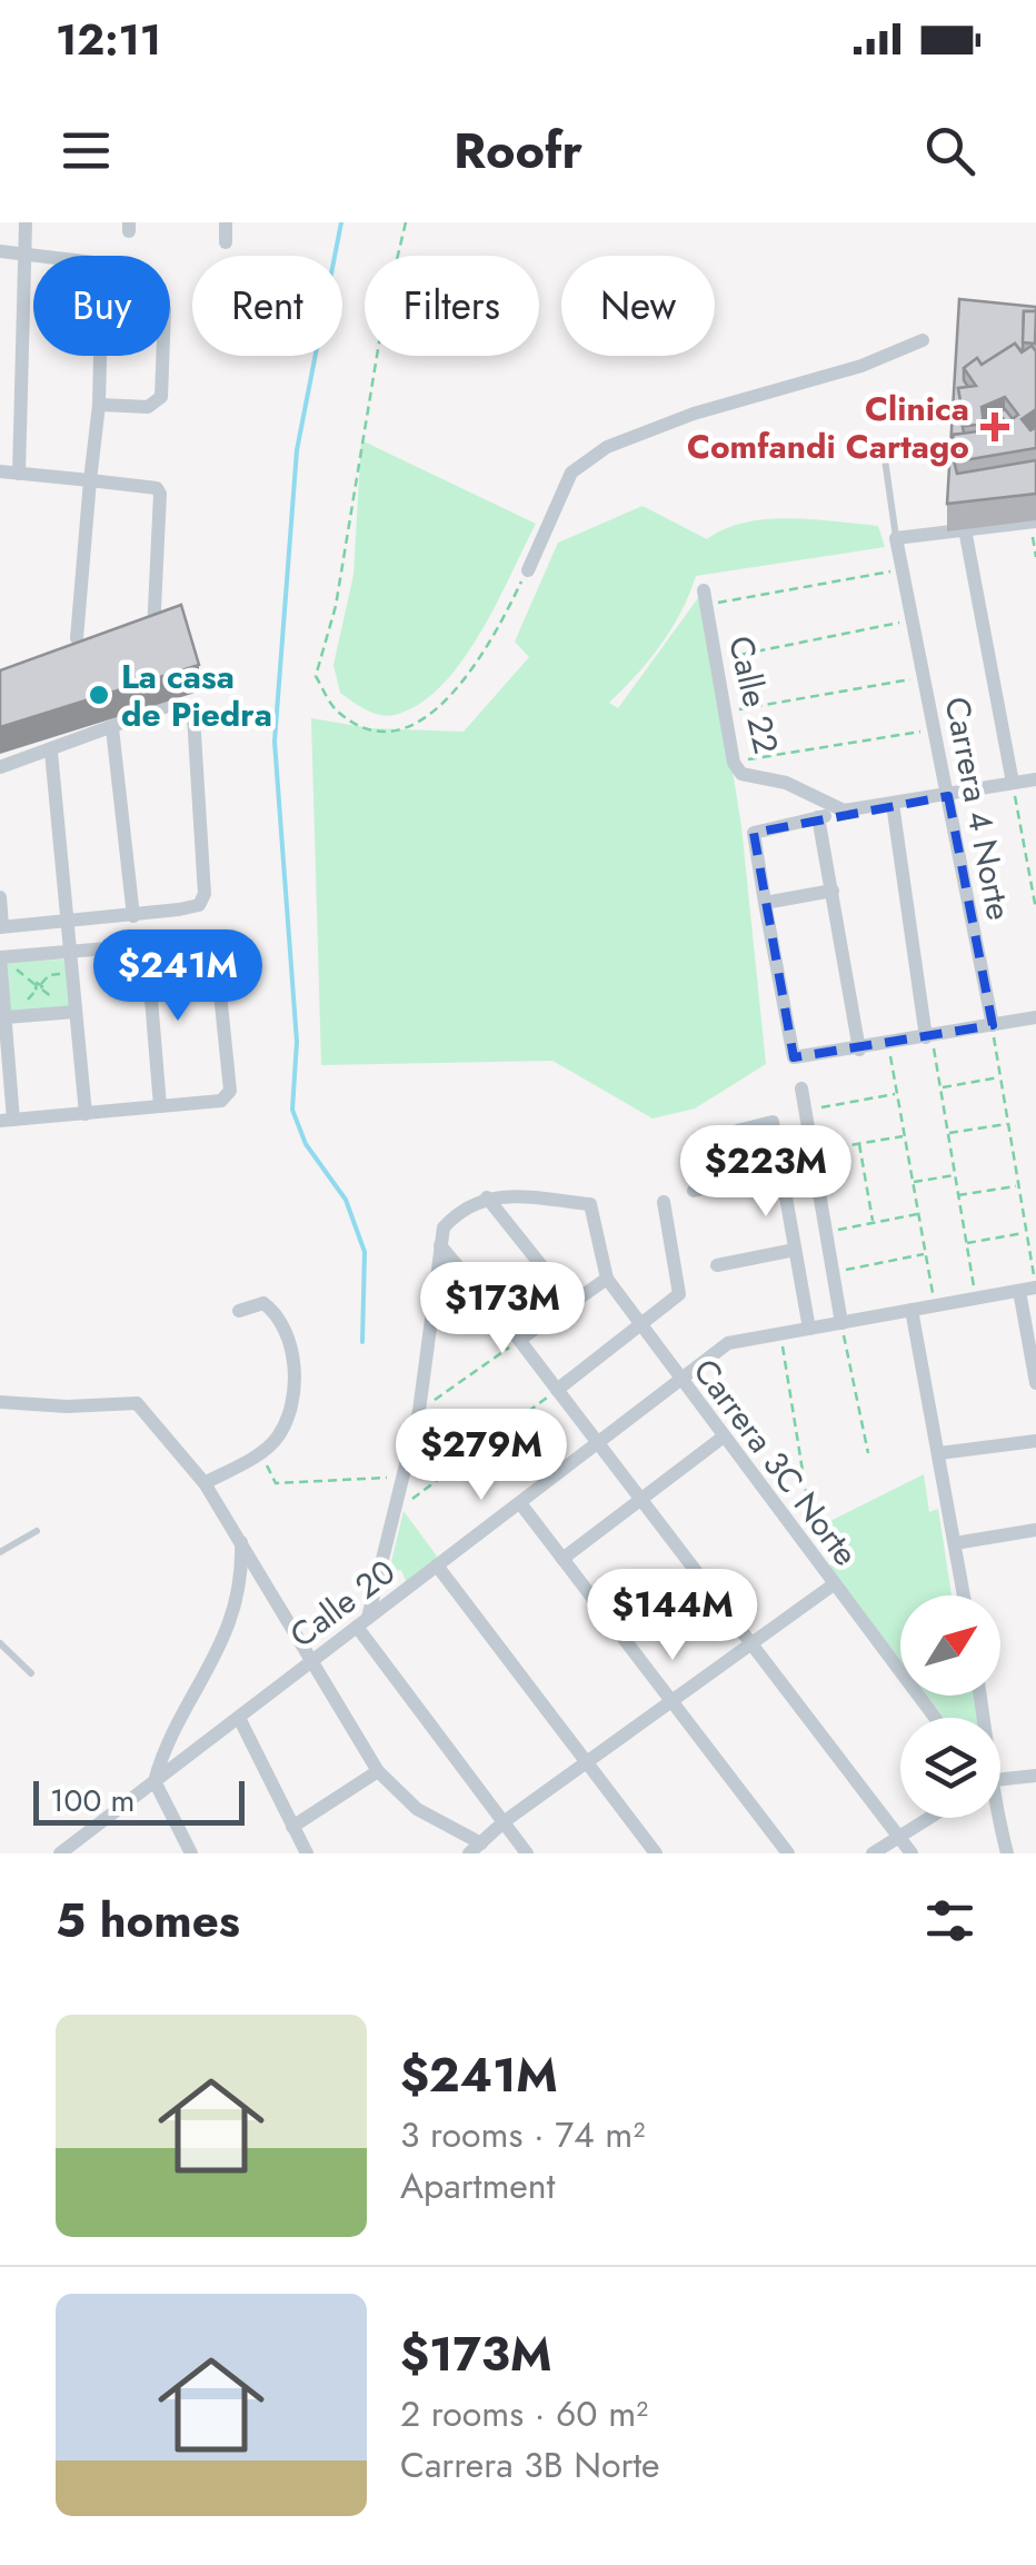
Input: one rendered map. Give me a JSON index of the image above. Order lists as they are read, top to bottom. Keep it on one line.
{"streets":{"street":["Calle 22","Carrera 4 Norte","Carrera 3C Norte","Calle 20"]},"crossings":[["Carrera 3C Norte","Calle 20"]],"places":{"health":["Clinica Comfandi Cartago"],"other":["La casa de Piedra"]},"scale_bar":"100 m","north":"top right","page":{"status":"12:11","header":"Roofr","chip":["Buy","Rent","Filters","New"],"price":["$241M","$223M","$173M","$279M","$144M"],"scale":"100 m","heading":"5 homes","list":[{"name":"$241M","note":"3 rooms · 74 m² · Apartment"},{"name":"$173M","note":"2 rooms · 60 m² · Carrera 3B Norte"}]}}
